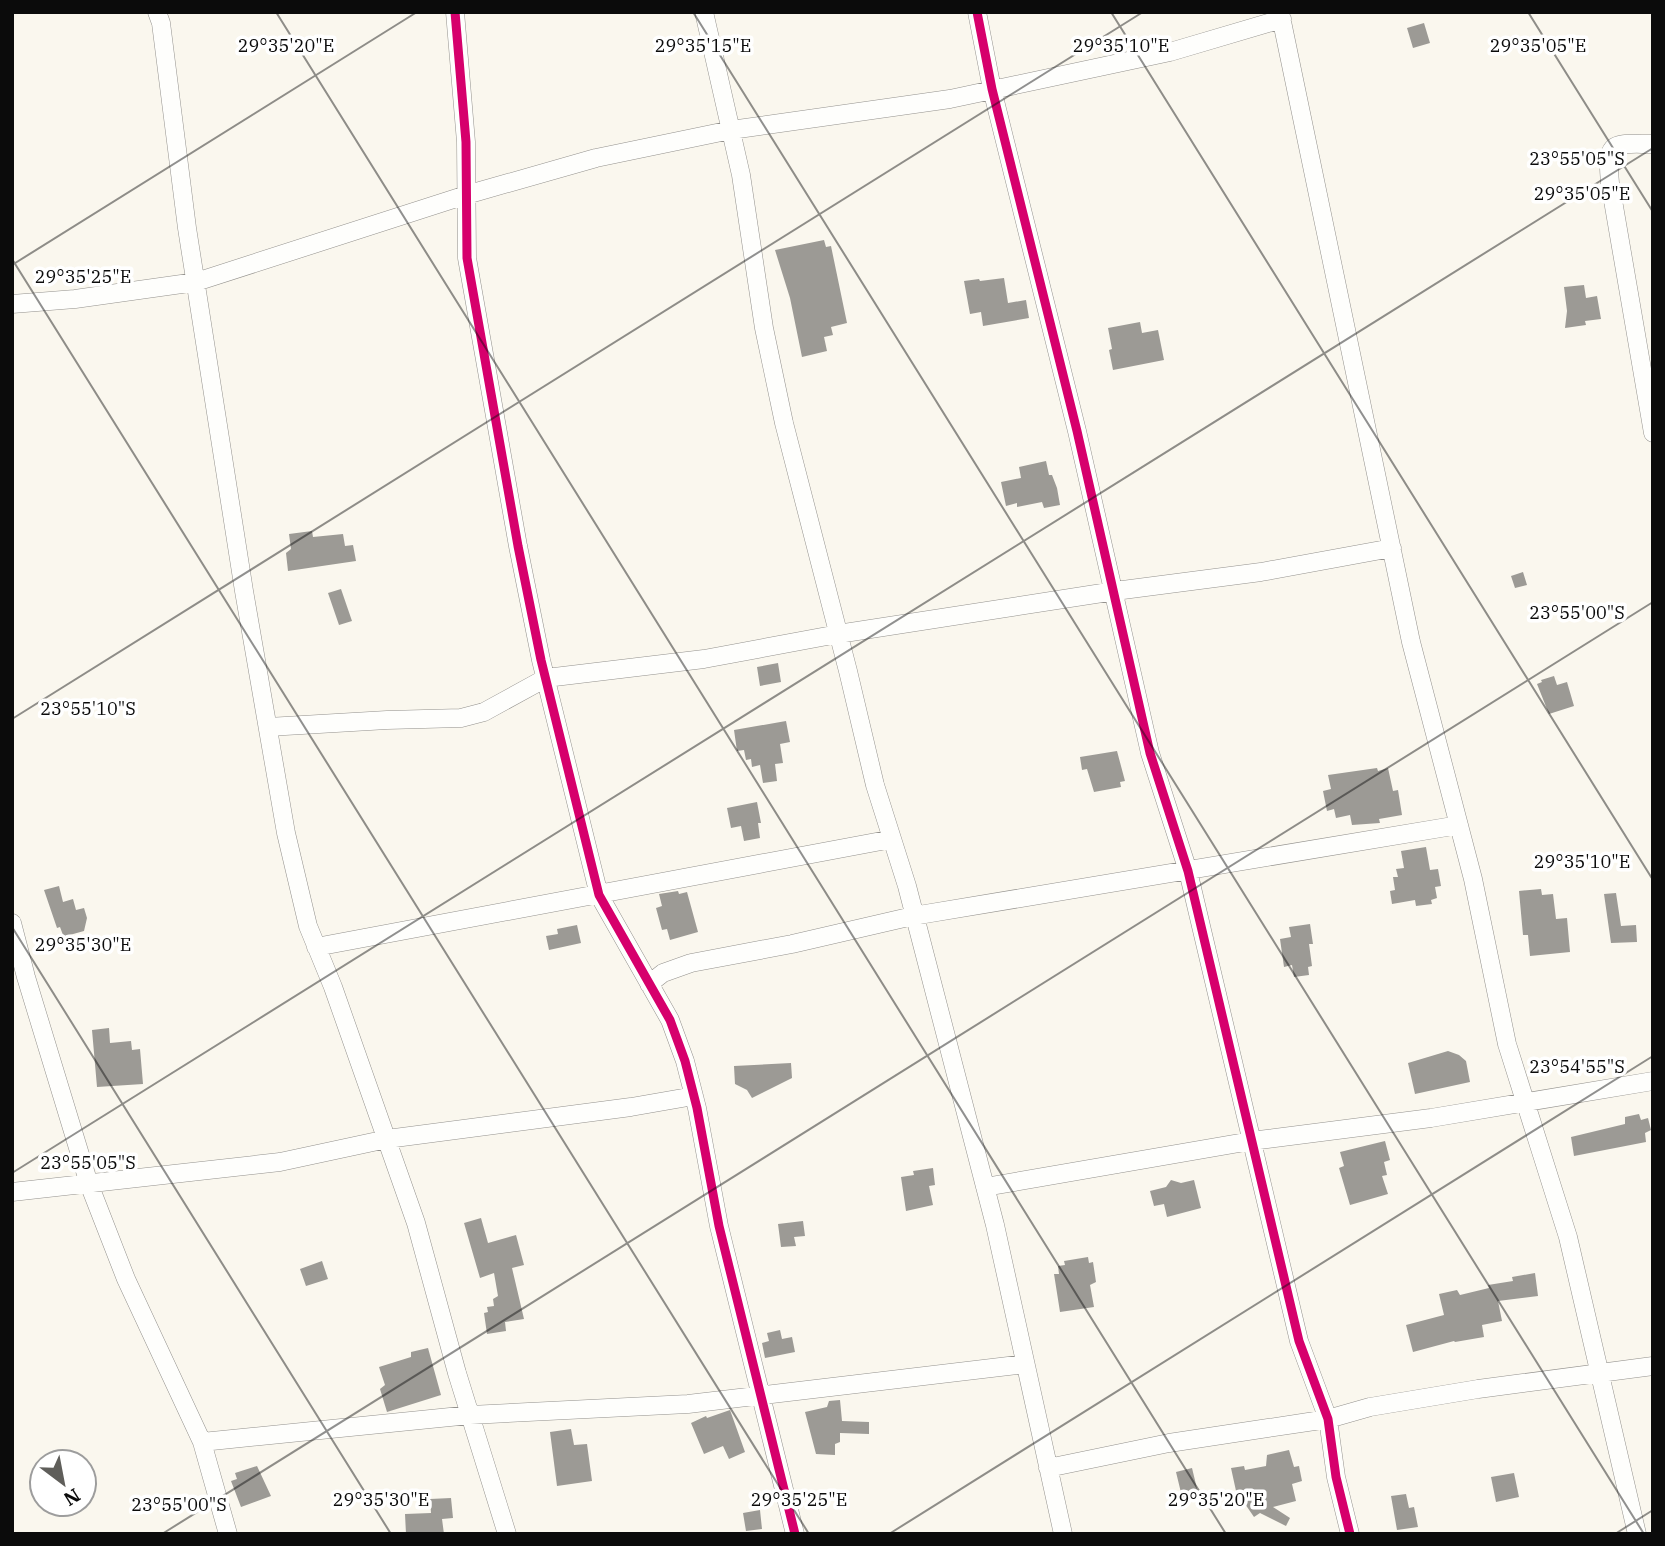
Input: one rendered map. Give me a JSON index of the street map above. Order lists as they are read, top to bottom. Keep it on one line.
{"north":"bottom right","coordinates":["29°35'20\"E","29°35'15\"E","29°35'10\"E","29°35'05\"E","23°55'05\"S","29°35'25\"E","23°55'00\"S","23°55'10\"S","29°35'30\"E","23°54'55\"S"]}
